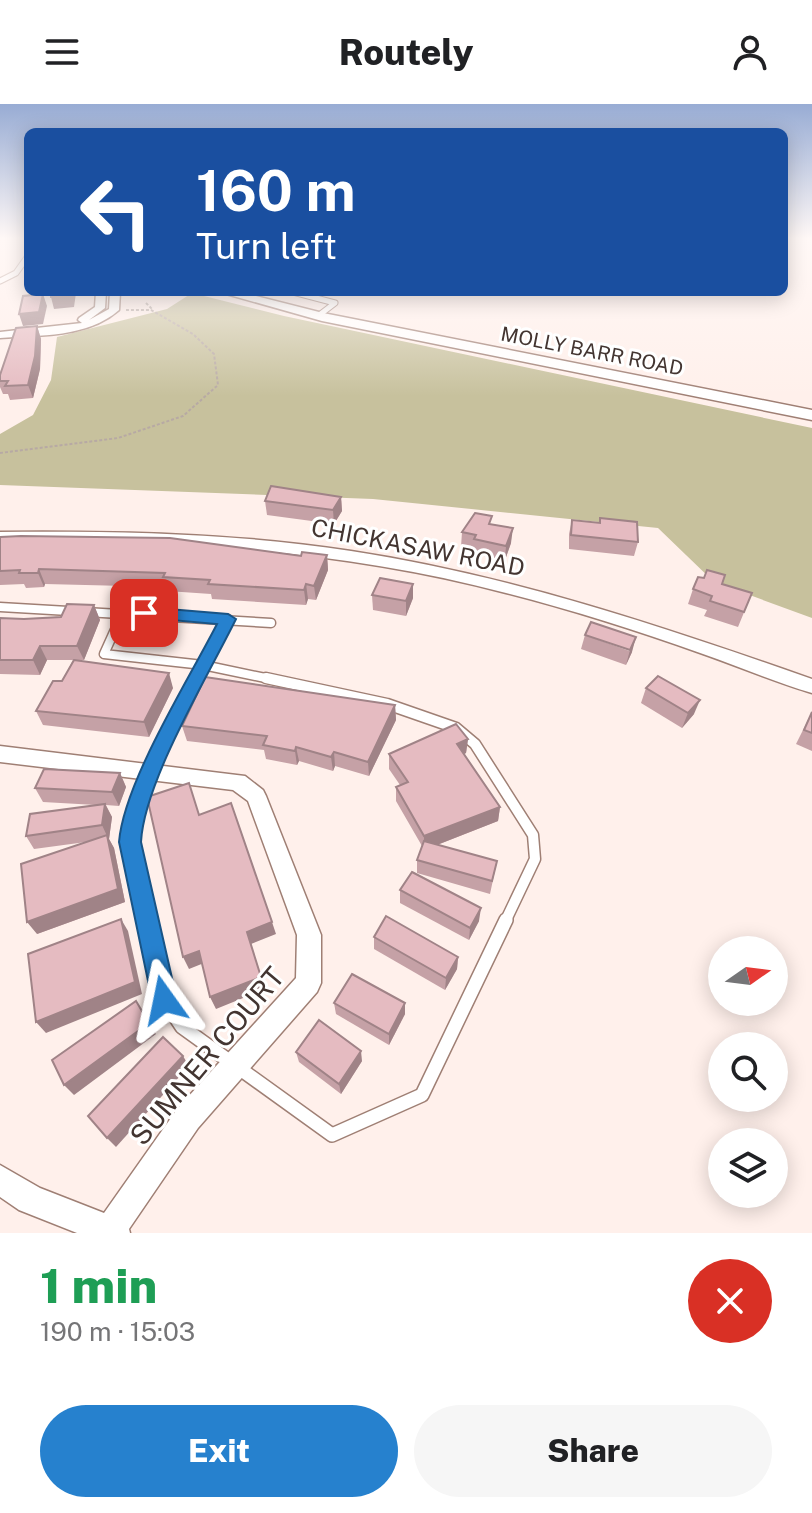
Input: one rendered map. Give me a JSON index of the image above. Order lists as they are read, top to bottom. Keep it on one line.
{"streets":{"main road":["MOLLY BARR ROAD"],"street":["CHICKASAW ROAD","SUMNER COURT"]},"north":"right","page":{"header":"Routely","turn":["160 m","Turn left"],"heading":["1 min","190 m · 15:03"],"buttons":["Exit","Share"]}}
